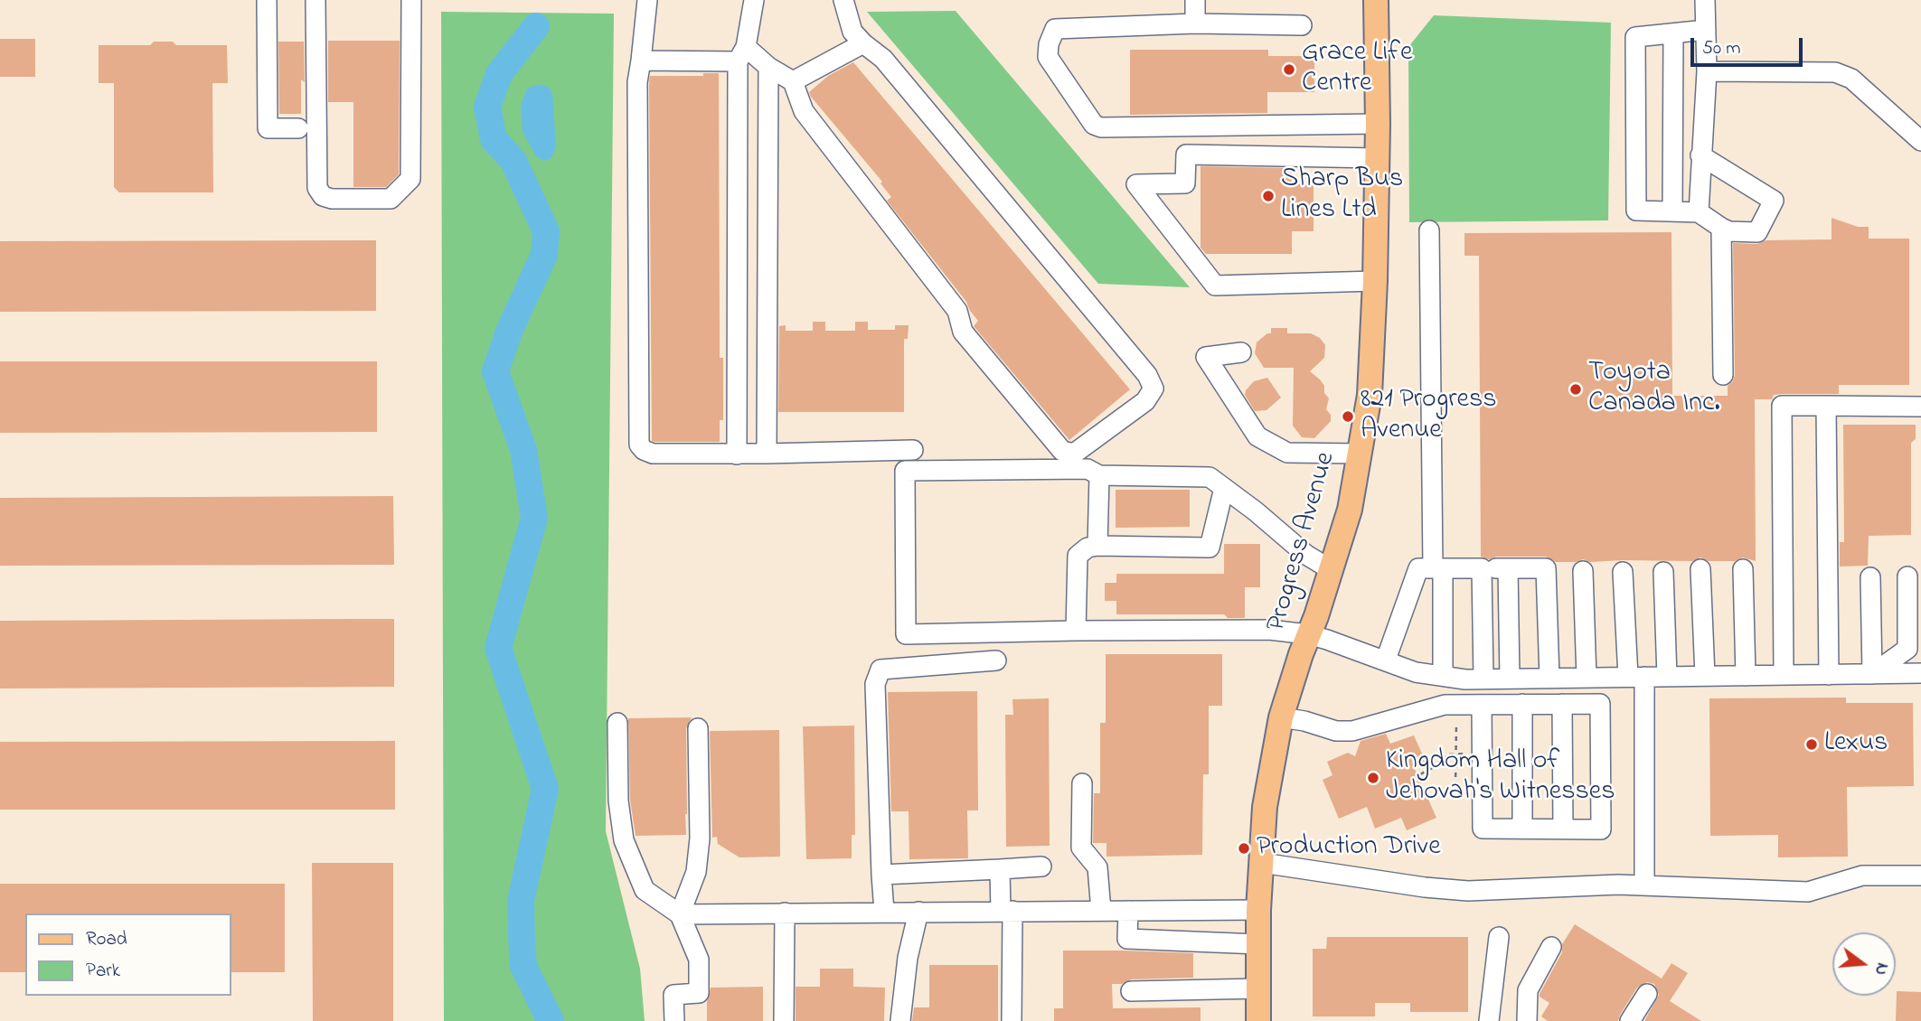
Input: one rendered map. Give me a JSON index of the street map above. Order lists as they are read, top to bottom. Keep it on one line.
{"streets":{"main road":["Progress Avenue"]},"places":["Grace Life Centre","Sharp Bus Lines Ltd","Toyota Canada Inc.","821 Progress Avenue","Lexus","Kingdom Hall of Jehovah's Witnesses","Production Drive"],"legend":["Road","Park"],"scale_bar":"50 m","north":"right"}
